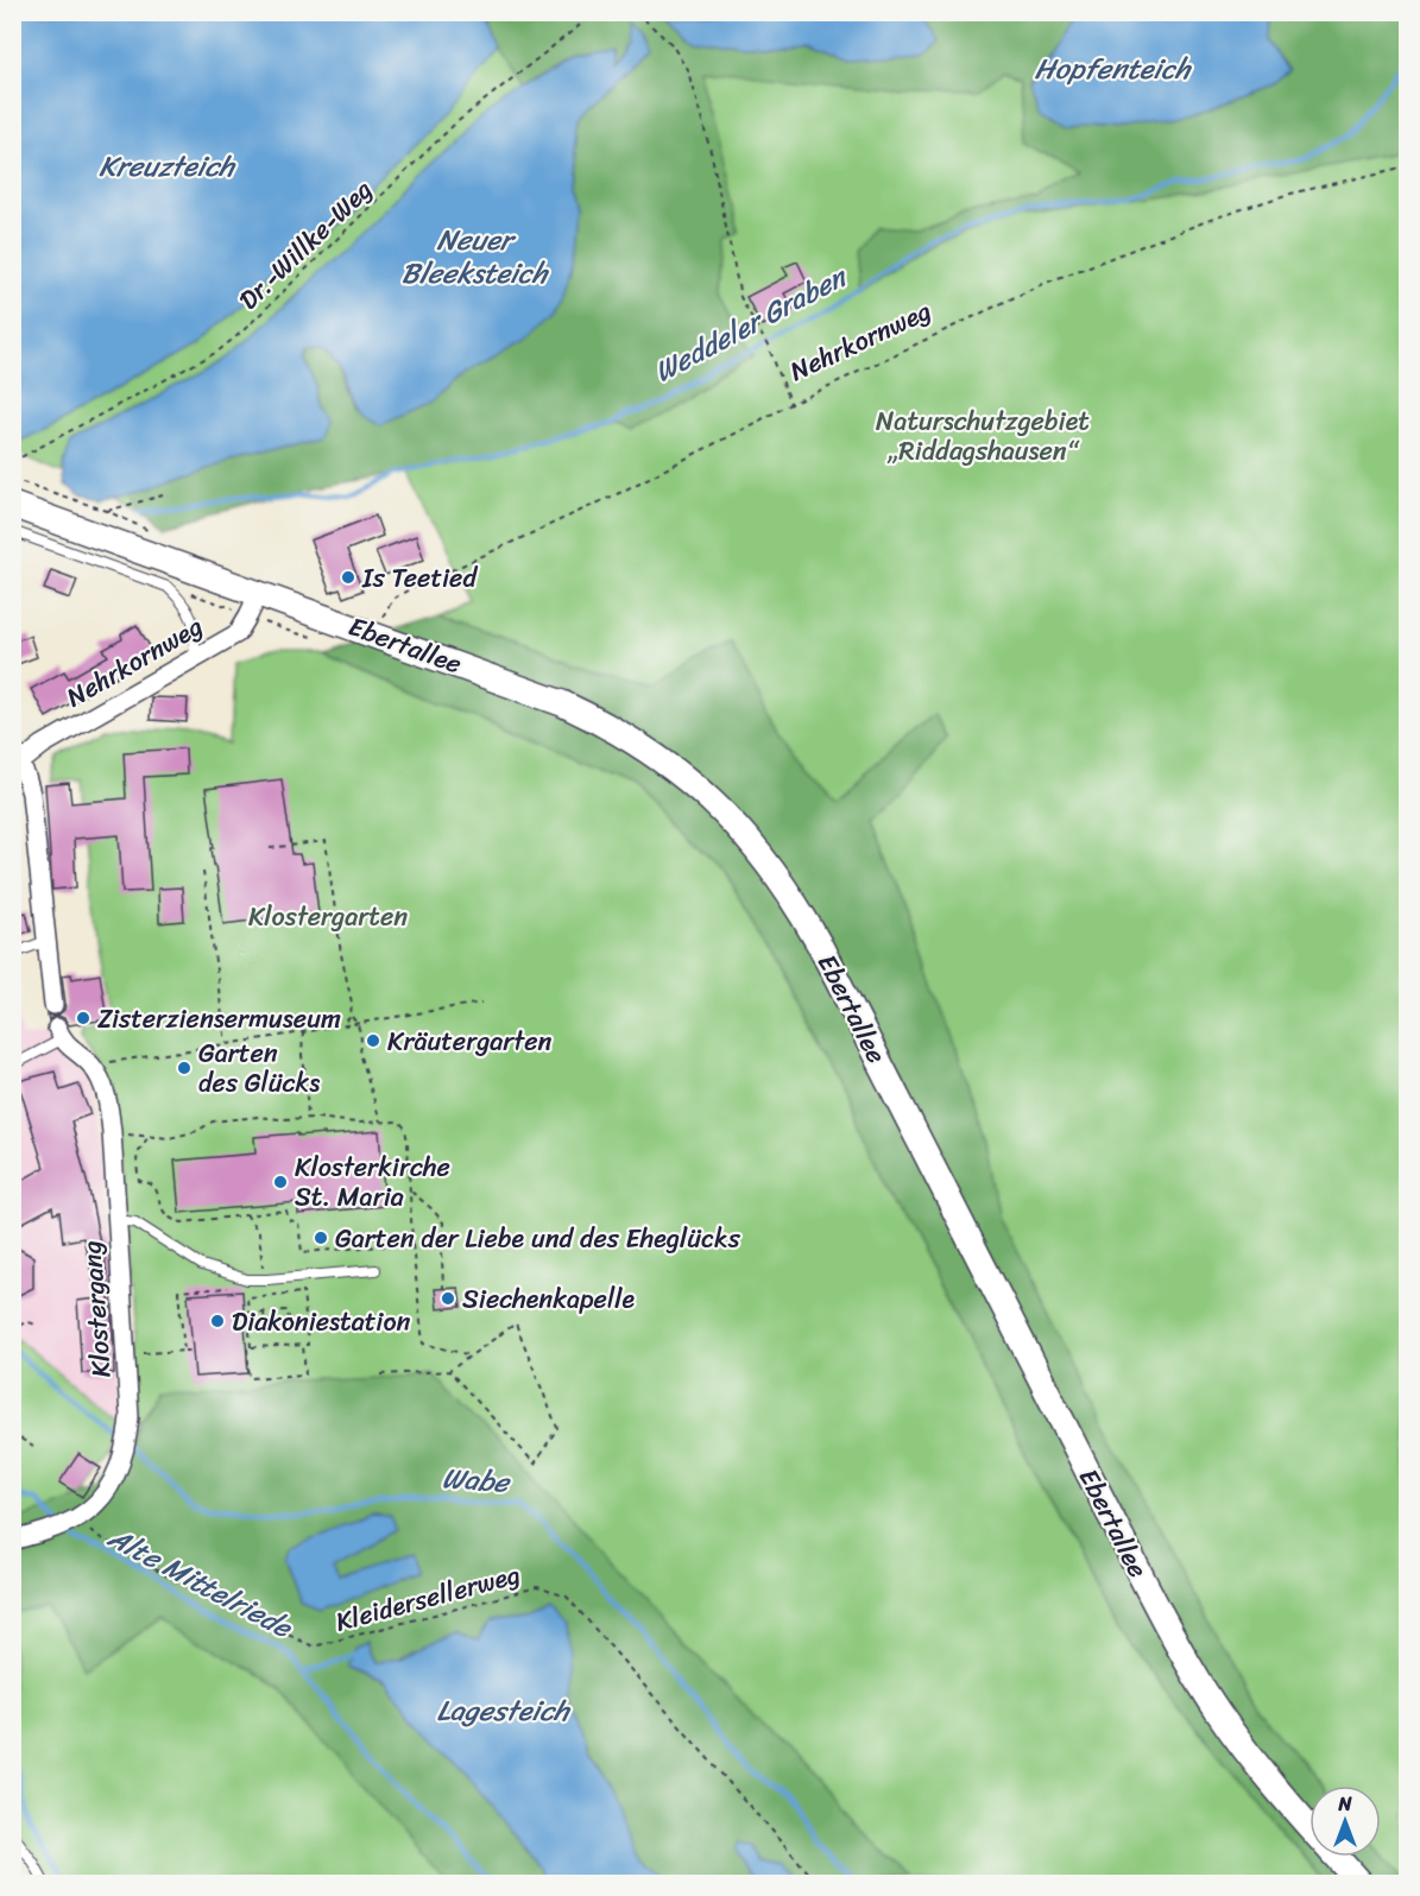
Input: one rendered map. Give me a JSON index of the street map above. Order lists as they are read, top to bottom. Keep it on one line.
{"streets":{"main road":["Ebertallee"],"street":["Nehrkornweg","Klostergang"],"path":["Dr.-Willke-Weg","Kleidersellerweg"]},"crossings":[["Nehrkornweg","Ebertallee"],["Klostergang","Kleidersellerweg"]],"water":["Hopfenteich","Kreuzteich","Neuer Bleeksteich","Weddeler Graben","Wabe","Alte Mittelriede","Lagesteich"],"parks":["Naturschutzgebiet „Riddagshausen“","Klostergarten"],"places":["Is Teetied","Zisterziensermuseum","Kräutergarten","Garten des Glücks","Klosterkirche St. Maria","Garten der Liebe und des Eheglücks","Siechenkapelle","Diakoniestation"],"north":"top"}
